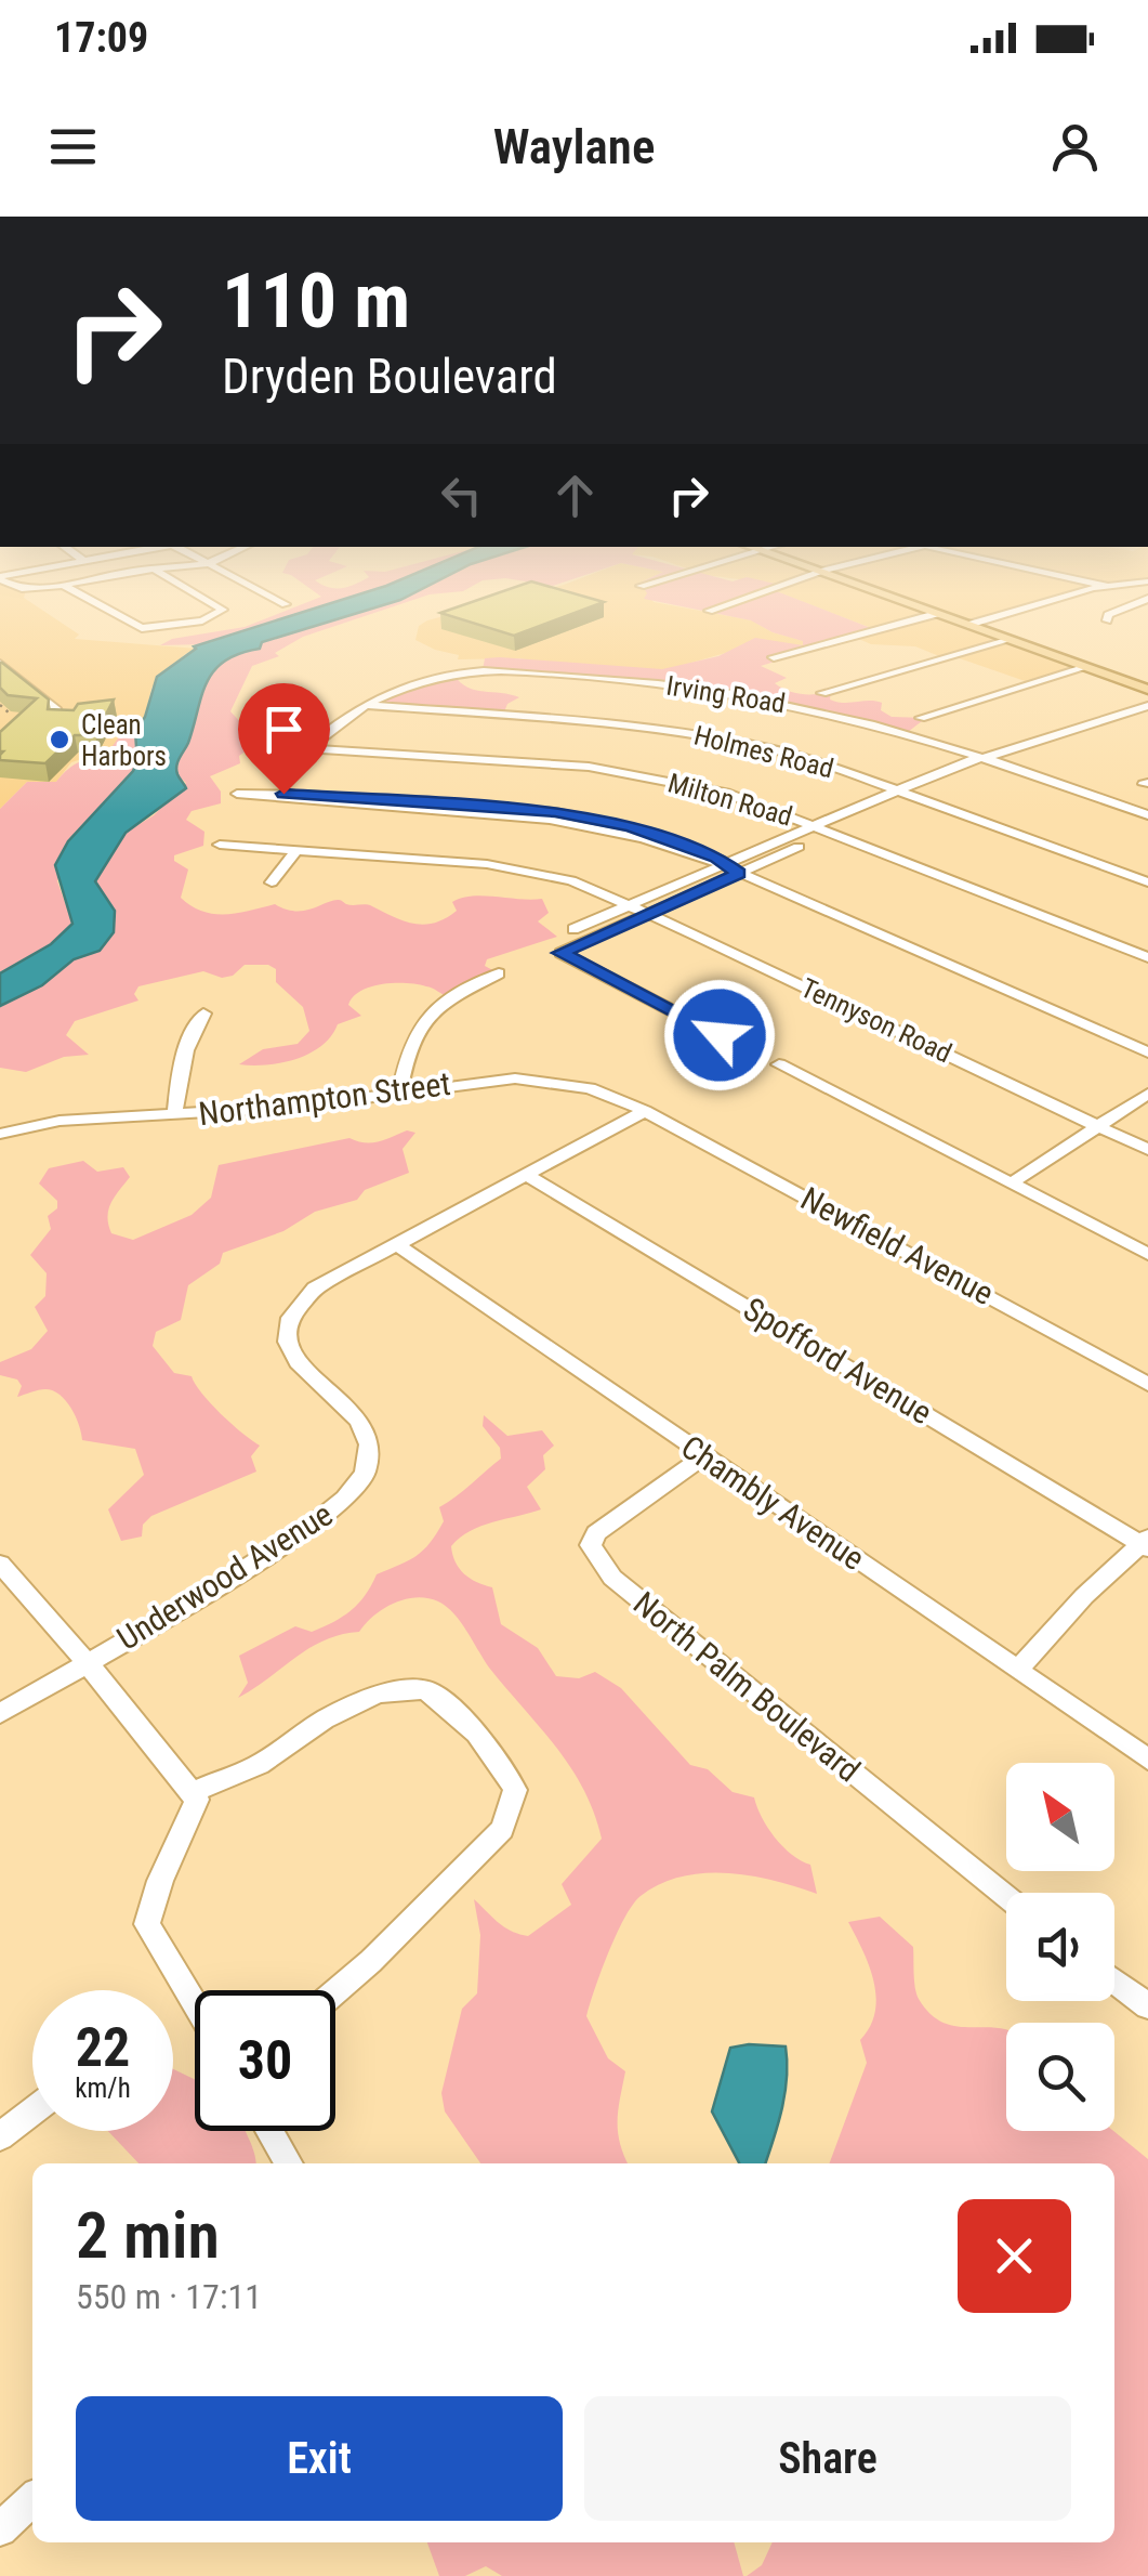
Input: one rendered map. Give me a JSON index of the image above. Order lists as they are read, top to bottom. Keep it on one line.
{"streets":{"street":["Irving Road","Holmes Road","Milton Road","Tennyson Road","Northampton Street","Newfield Avenue","Spofford Avenue","Chambly Avenue","Underwood Avenue","North Palm Boulevard"]},"crossings":[["Irving Road","Holmes Road"],["Irving Road","Milton Road"],["Northampton Street","Newfield Avenue"],["Northampton Street","Underwood Avenue"],["Newfield Avenue","Underwood Avenue"],["Spofford Avenue","Underwood Avenue"],["Chambly Avenue","Underwood Avenue"],["Chambly Avenue","North Palm Boulevard"]],"places":["Clean Harbors"],"north":"top left","page":{"status":"17:09","header":"Waylane","turn":["110 m","Dryden Boulevard"],"speed":"22 km/h","limit":"30","heading":["2 min","550 m · 17:11"],"buttons":["Exit","Share"]}}
